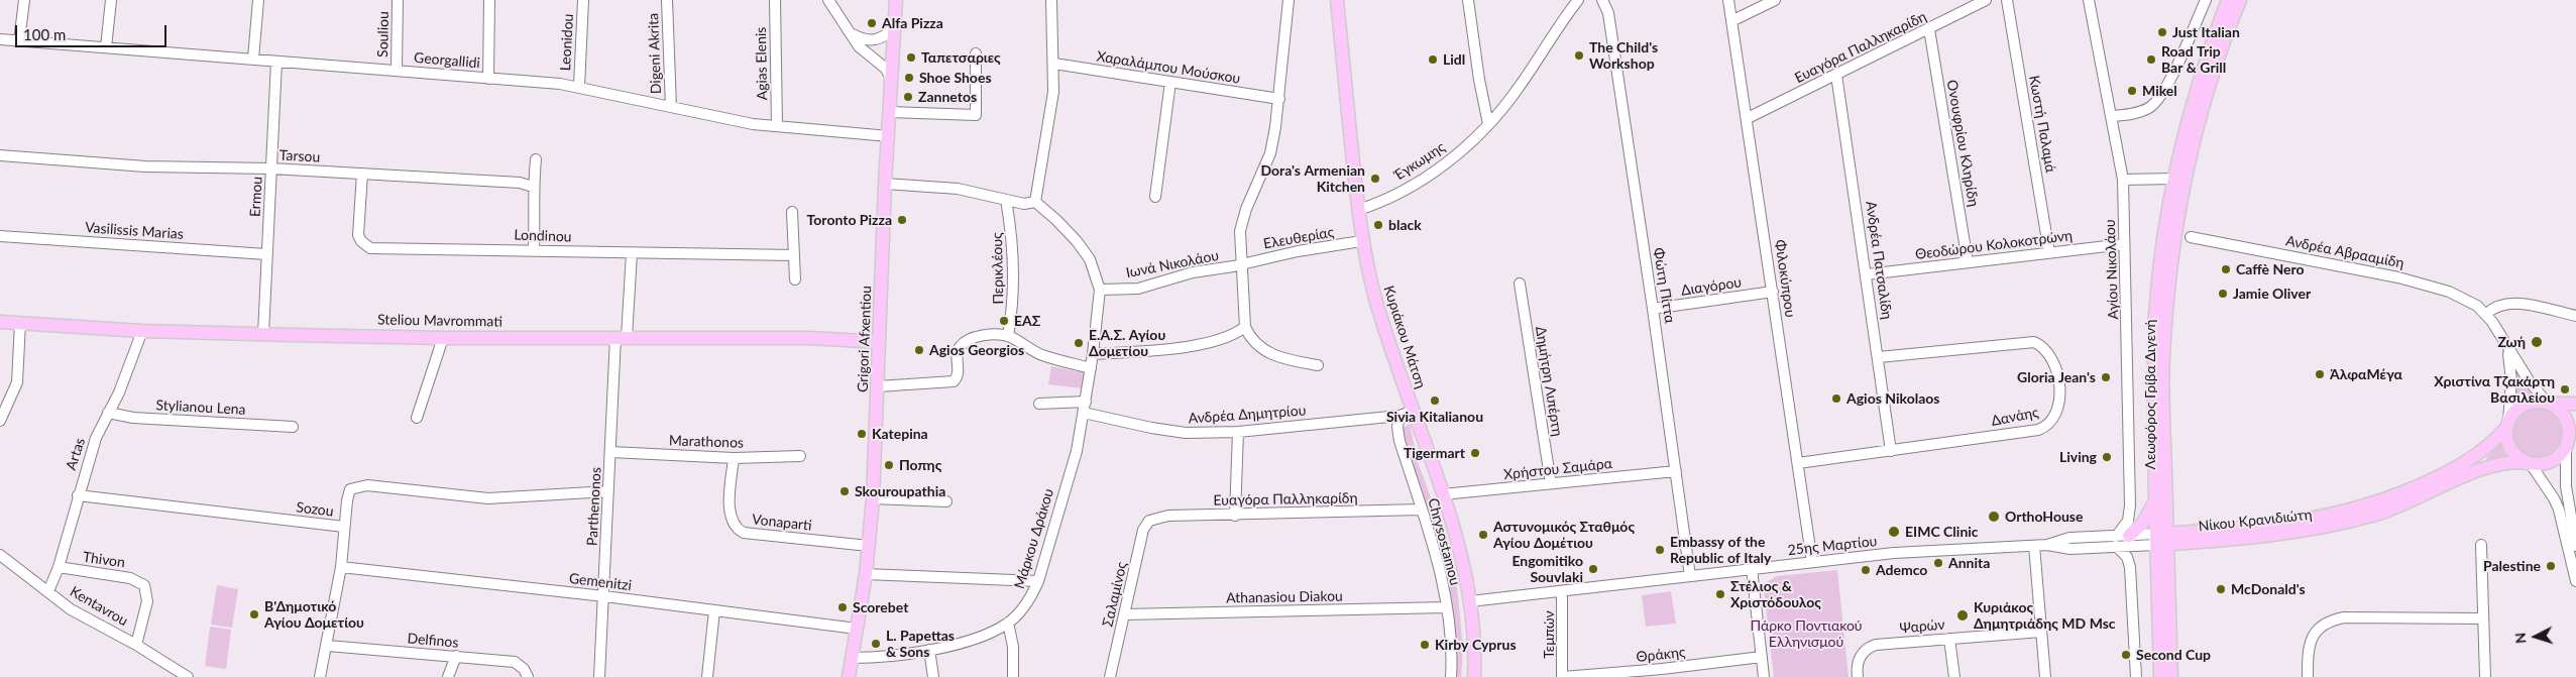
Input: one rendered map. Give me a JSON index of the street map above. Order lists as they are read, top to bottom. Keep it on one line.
{"streets":{"main road":["Steliou Mavrommati","Κυριάκου Μάτση","Grigori Afxentiou","Λεωφόρος Γρίβα Διγενή","Νίκου Κρανιδιώτη"],"street":["Souliou","Leonidou","Ευαγόρα Παλληκαρίδη","Digeni Akrita","Georgallidi","Agias Elenis","Χαραλάμπου Μούσκου","Κωστή Παλαμά","Ονουφρίου Κληρίδη","Tarsou","Έγκωμης","Ermou","Vasilissis Marias","Londinou","Ελευθερίας","Θεοδώρου Κολοκοτρώνη","Ανδρέα Αβρααμίδη","Ανδρέα Πατσαλίδη","Ιωνά Νικολάου","Περικλέους","Αγίου Νικολάου","Φιλοκύπρου","Φώτη Πίττα","Διαγόρου","Δημήτρη Λιπέρτη","Stylianou Lena","Ανδρέα Δημητρίου","Δανάης","Marathonos","Artas","Χρήστου Σαμάρα","Parthenonos","Sozou","Vonaparti","Μάρκου Δράκου","Chrysostamou","25ης Μαρτίου","Thivon","Gemenitzi","Σαλαμίνος","Athanasiou Diakou","Kentavrou","Ψαρών","Τεμπών","Delfinos","Θράκης"]},"crossings":[["Souliou","Georgallidi"],["Leonidou","Georgallidi"],["Ευαγόρα Παλληκαρίδη","Ονουφρίου Κληρίδη"],["Ευαγόρα Παλληκαρίδη","Ανδρέα Πατσαλίδη"],["Ευαγόρα Παλληκαρίδη","Φιλοκύπρου"],["Ευαγόρα Παλληκαρίδη","Chrysostamou"],["Ευαγόρα Παλληκαρίδη","Σαλαμίνος"],["Digeni Akrita","Georgallidi"],["Georgallidi","Agias Elenis"],["Georgallidi","Ermou"],["Georgallidi","Grigori Afxentiou"],["Κωστή Παλαμά","Θεοδώρου Κολοκοτρώνη"],["Ονουφρίου Κληρίδη","Θεοδώρου Κολοκοτρώνη"],["Tarsou","Ermou"],["Tarsou","Londinou"],["Έγκωμης","Κυριάκου Μάτση"],["Ermou","Vasilissis Marias"],["Ermou","Steliou Mavrommati"],["Londinou","Parthenonos"],["Ελευθερίας","Ιωνά Νικολάου"],["Ελευθερίας","Κυριάκου Μάτση"],["Θεοδώρου Κολοκοτρώνη","Ανδρέα Πατσαλίδη"],["Θεοδώρου Κολοκοτρώνη","Αγίου Νικολάου"],["Ανδρέα Αβρααμίδη","Νίκου Κρανιδιώτη"],["Ανδρέα Πατσαλίδη","Δανάης"],["Ιωνά Νικολάου","Μάρκου Δράκου"],["Αγίου Νικολάου","25ης Μαρτίου"],["Φιλοκύπρου","Διαγόρου"],["Φιλοκύπρου","Δανάης"],["Φιλοκύπρου","25ης Μαρτίου"],["Φώτη Πίττα","Διαγόρου"],["Φώτη Πίττα","Χρήστου Σαμάρα"],["Φώτη Πίττα","25ης Μαρτίου"],["Steliou Mavrommati","Grigori Afxentiou"],["Steliou Mavrommati","Artas"],["Steliou Mavrommati","Parthenonos"],["Κυριάκου Μάτση","Ανδρέα Δημητρίου"],["Κυριάκου Μάτση","Χρήστου Σαμάρα"],["Κυριάκου Μάτση","25ης Μαρτίου"],["Grigori Afxentiou","Vonaparti"],["Grigori Afxentiou","Μάρκου Δράκου"],["Grigori Afxentiou","Gemenitzi"],["Δημήτρη Λιπέρτη","Χρήστου Σαμάρα"],["Λεωφόρος Γρίβα Διγενή","Νίκου Κρανιδιώτη"],["Λεωφόρος Γρίβα Διγενή","25ης Μαρτίου"],["Stylianou Lena","Artas"],["Ανδρέα Δημητρίου","Μάρκου Δράκου"],["Ανδρέα Δημητρίου","Chrysostamou"],["Marathonos","Parthenonos"],["Marathonos","Vonaparti"],["Artas","Sozou"],["Artas","Thivon"],["Artas","Kentavrou"],["Parthenonos","Sozou"],["Parthenonos","Gemenitzi"],["Νίκου Κρανιδιώτη","25ης Μαρτίου"],["Chrysostamou","Athanasiou Diakou"],["25ης Μαρτίου","Τεμπών"],["Thivon","Kentavrou"],["Σαλαμίνος","Athanasiou Diakou"],["Τεμπών","Θράκης"]],"parks":["Πάρκο Ποντιακού Ελληνισμού"],"places":["Alfa Pizza","Just Italian","The Child's Workshop","Ταπετσαριες","Lidl","Road Trip Bar & Grill","Shoe Shoes","Mikel","Zannetos","Dora's Armenian Kitchen","Toronto Pizza","black","Caffè Nero","Jamie Oliver","ΕΑΣ","Ζωή","Ε.Α.Σ. Αγίου Δομετίου","Agios Georgios","ΆλφαΜέγα","Gloria Jean's","Χριστίνα Τζακάρτη Βασιλείου","Agios Nikolaos","Sivia Kitalianou","Katepina","Tigermart","Living","Ποπης","Skouroupathia","OrthoHouse","EIMC Clinic","Αστυνομικός Σταθμός Αγίου Δομέτιου","Embassy of the Republic of Italy","Annita","Palestine","Engomitiko Souvlaki","Ademco","McDonald's","Στέλιος & Χριστόδουλος","Scorebet","Β'Δημοτικό Αγίου Δομετίου","Κυριάκος Δημητριάδης MD Msc","L. Papettas & Sons","Kirby Cyprus","Second Cup"],"scale_bar":"100 m","north":"left"}
